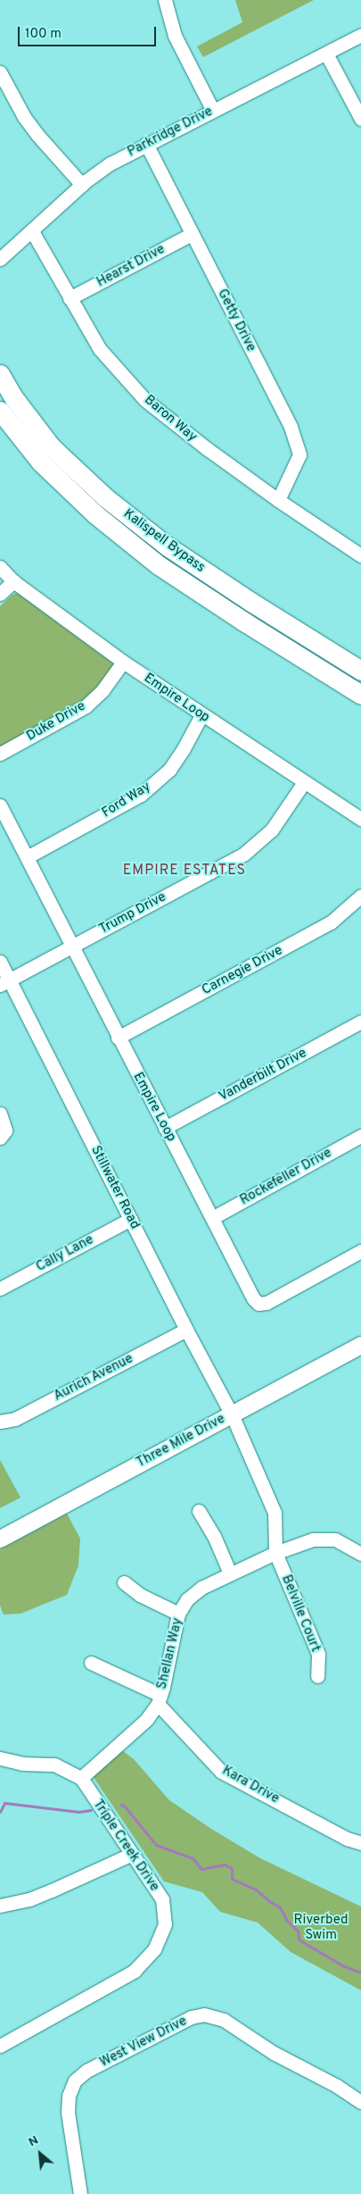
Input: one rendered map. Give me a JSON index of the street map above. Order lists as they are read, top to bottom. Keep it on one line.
{"streets":{"highway":["Kalispell Bypass"],"main road":["Three Mile Drive"],"street":["Parkridge Drive","Hearst Drive","Getty Drive","Baron Way","Empire Loop","Duke Drive","Ford Way","Trump Drive","Carnegie Drive","Vanderbilt Drive","Rockefeller Drive","Stillwater Road","Cally Lane","Aurich Avenue","Belville Court","Shellan Way","Kara Drive","Triple Creek Drive","West View Drive"]},"crossings":[["Parkridge Drive","Getty Drive"],["Parkridge Drive","Baron Way"],["Hearst Drive","Getty Drive"],["Hearst Drive","Baron Way"],["Getty Drive","Baron Way"],["Empire Loop","Duke Drive"],["Empire Loop","Ford Way"],["Empire Loop","Trump Drive"],["Empire Loop","Carnegie Drive"],["Empire Loop","Vanderbilt Drive"],["Empire Loop","Rockefeller Drive"],["Trump Drive","Stillwater Road"],["Stillwater Road","Cally Lane"],["Stillwater Road","Aurich Avenue"],["Stillwater Road","Three Mile Drive"],["Stillwater Road","Belville Court"],["Stillwater Road","Shellan Way"],["Belville Court","Shellan Way"],["Shellan Way","Kara Drive"],["Shellan Way","Triple Creek Drive"]],"districts":["EMPIRE ESTATES"],"parks":["Riverbed Swim"],"scale_bar":"100 m","north":"top left"}
